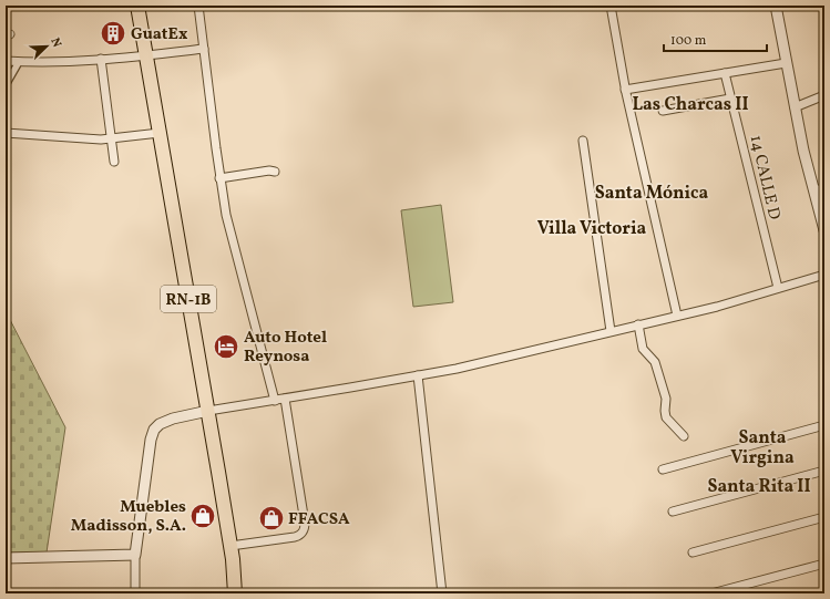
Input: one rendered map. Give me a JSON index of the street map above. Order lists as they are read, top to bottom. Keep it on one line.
{"streets":{"highway":["RN-1B"],"street":["14 CALLE D"]},"districts":["Las Charcas II","Santa Mónica","Villa Victoria","Santa Virgina","Santa Rita II"],"places":{"building":["GuatEx"],"hotel":["Auto Hotel Reynosa"],"shop":["Muebles Madisson, S.A.","FFACSA"]},"scale_bar":"100 m","north":"top right"}
